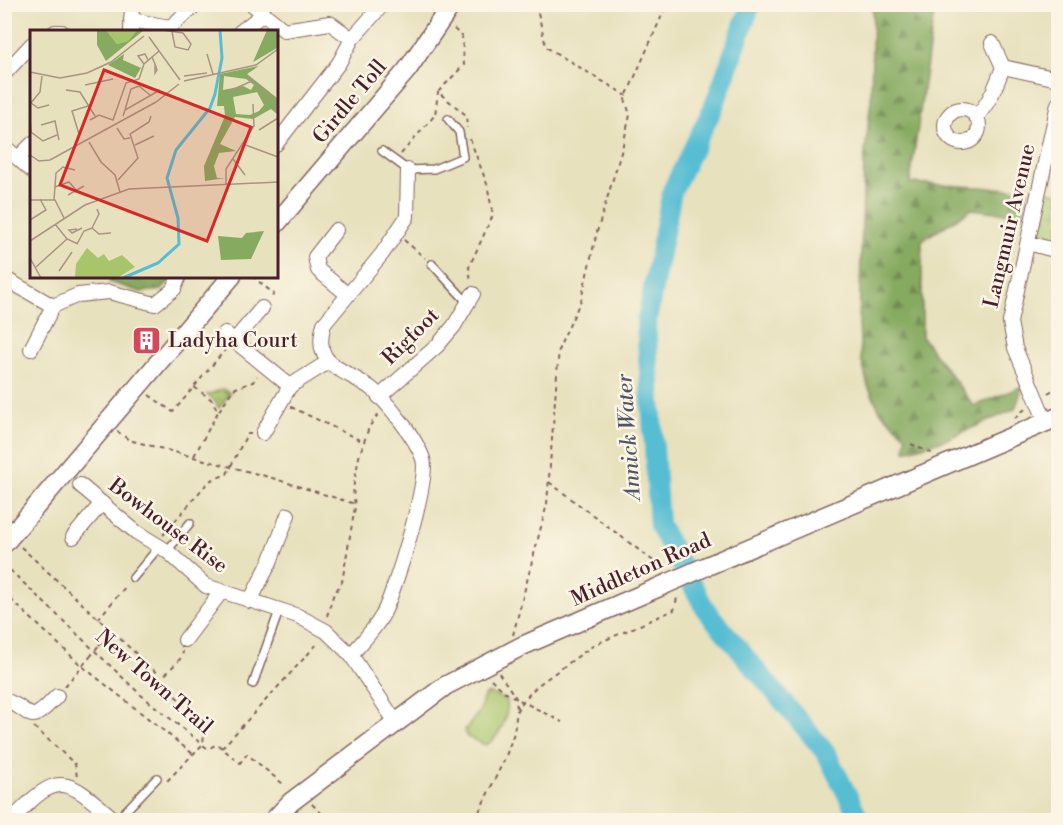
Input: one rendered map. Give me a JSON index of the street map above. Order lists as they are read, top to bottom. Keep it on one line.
{"streets":{"main road":["Girdle Toll","Middleton Road"],"street":["Langmuir Avenue","Rigfoot","Bowhouse Rise"],"path":["New Town Trail"]},"crossings":[["Langmuir Avenue","Middleton Road"],["Bowhouse Rise","Middleton Road"]],"water":["Annick Water"],"places":{"building":["Ladyha Court"]}}
